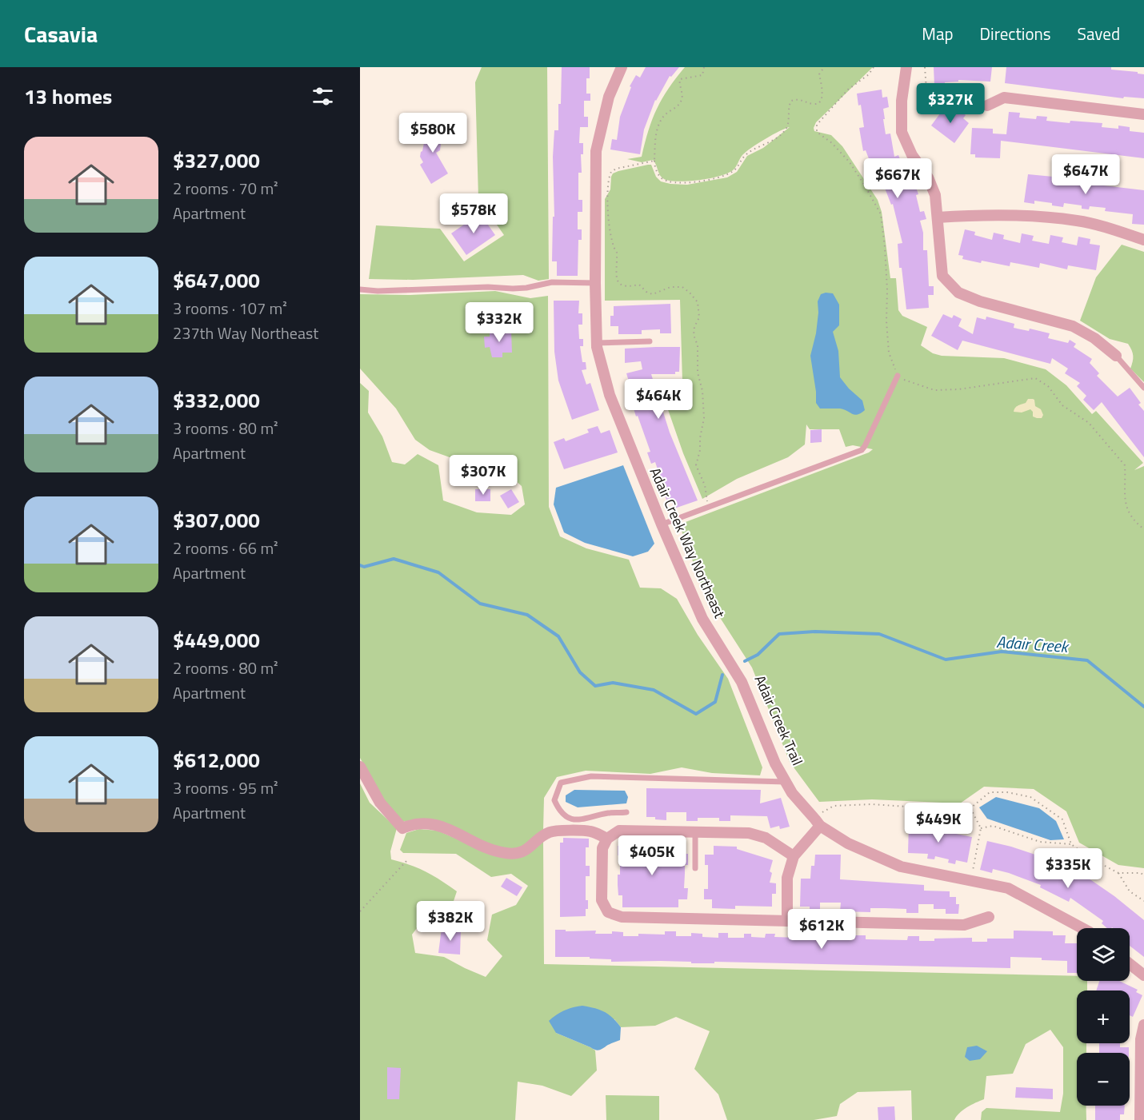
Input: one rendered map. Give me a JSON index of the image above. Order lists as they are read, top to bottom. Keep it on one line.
{"streets":{"street":["Adair Creek Way Northeast"]},"water":["Adair Creek"],"page":{"header":"Casavia","nav":["Map","Directions","Saved"],"heading":"13 homes","price":["$327K","$580K","$647K","$667K","$578K","$332K","$464K","$307K","$449K","$405K","$335K","$382K","$612K"],"list":[{"name":"$327,000","note":"2 rooms · 70 m² · Apartment"},{"name":"$647,000","note":"3 rooms · 107 m² · 237th Way Northeast"},{"name":"$332,000","note":"3 rooms · 80 m² · Apartment"},{"name":"$307,000","note":"2 rooms · 66 m² · Apartment"},{"name":"$449,000","note":"2 rooms · 80 m² · Apartment"},{"name":"$612,000","note":"3 rooms · 95 m² · Apartment"}],"map_buttons":["+","−"]}}
